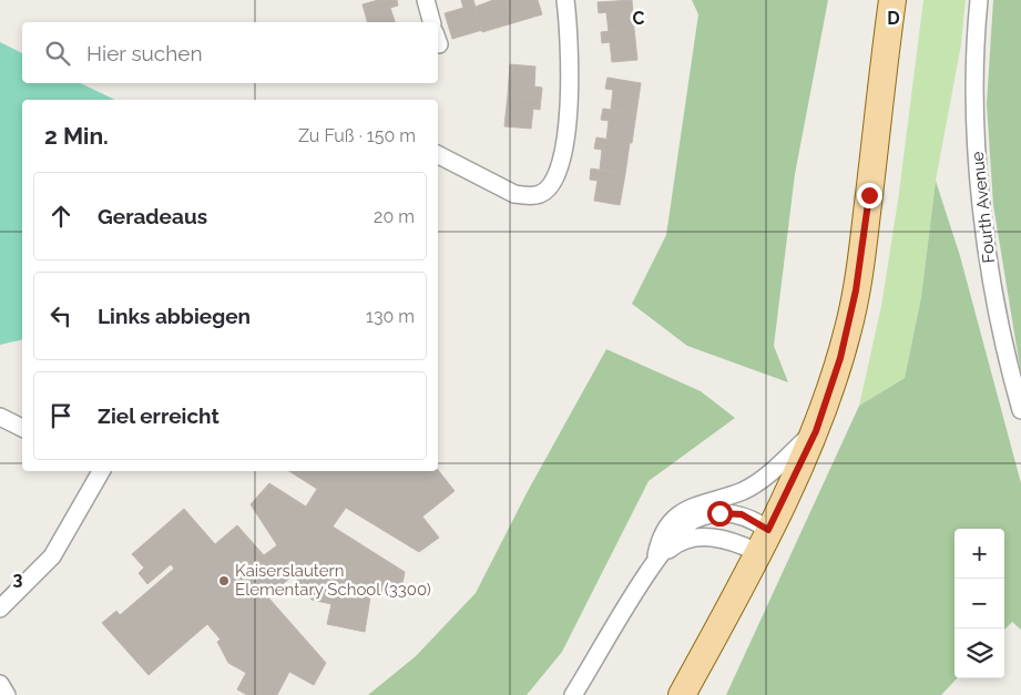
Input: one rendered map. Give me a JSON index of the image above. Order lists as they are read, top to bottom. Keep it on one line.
{"streets":{"street":["Fourth Avenue"]},"places":["Kaiserslautern Elementary School (3300)"],"page":{"search":"Hier suchen","heading":["2 Min.","Zu Fuß · 150 m"],"list":[["Geradeaus","20 m"],["Links abbiegen","130 m"],"Ziel erreicht"],"map_buttons":["+","−"]},"grid":{"columns":["C","D"],"rows":["3"]}}
